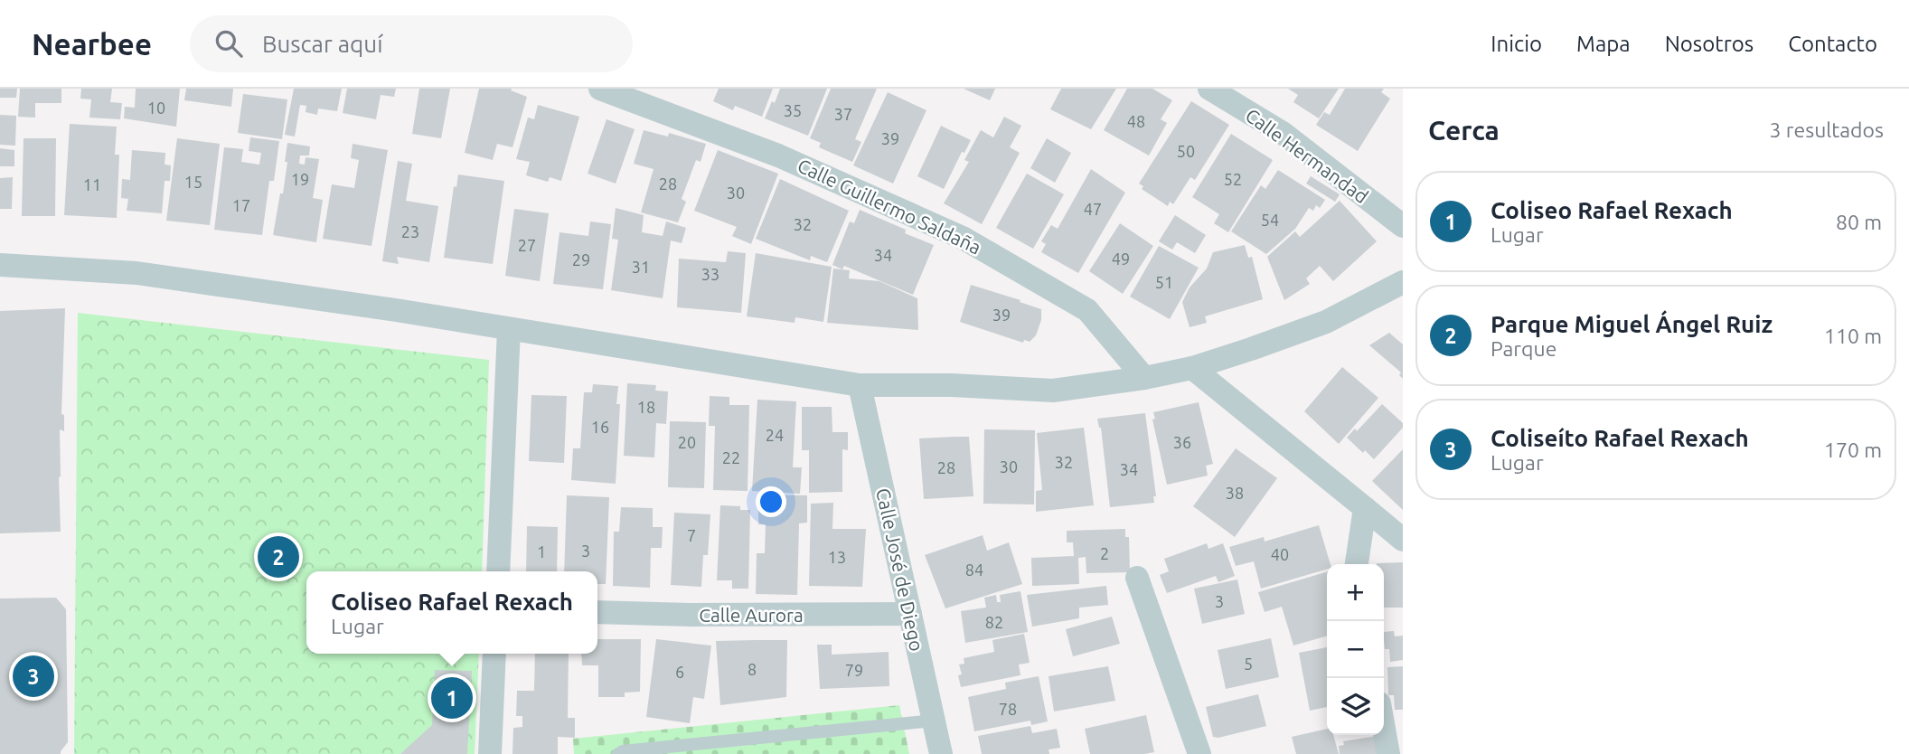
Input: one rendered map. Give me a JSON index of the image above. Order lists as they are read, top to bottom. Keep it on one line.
{"streets":{"street":["Calle Hermandad","Calle Guillermo Saldaña","Calle José de Diego","Calle Aurora"]},"crossings":[["Calle José de Diego","Calle Aurora"]],"house_numbers":["10","35","37","48","39","50","19","52","15","28","11","30","17","47","54","32","23","27","34","49","29","31","33","51","39","18","16","24","20","36","22","32","30","28","34","38","7","3","1","2","40","13","84","3","82","5","8","79","6","78"],"page":{"header":"Nearbee","search":"Buscar aquí","nav":["Inicio","Mapa","Nosotros","Contacto"],"heading":["Cerca","3 resultados"],"list":[{"mark":"1","name":"Coliseo Rafael Rexach","note":"Lugar","value":"80 m"},{"mark":"2","name":"Parque Miguel Ángel Ruiz","note":"Parque","value":"110 m"},{"mark":"3","name":"Coliseíto Rafael Rexach","note":"Lugar","value":"170 m"}],"pins":["2","3","1"],"map_buttons":["+","−"],"popup":["Coliseo Rafael Rexach","Lugar"]}}
